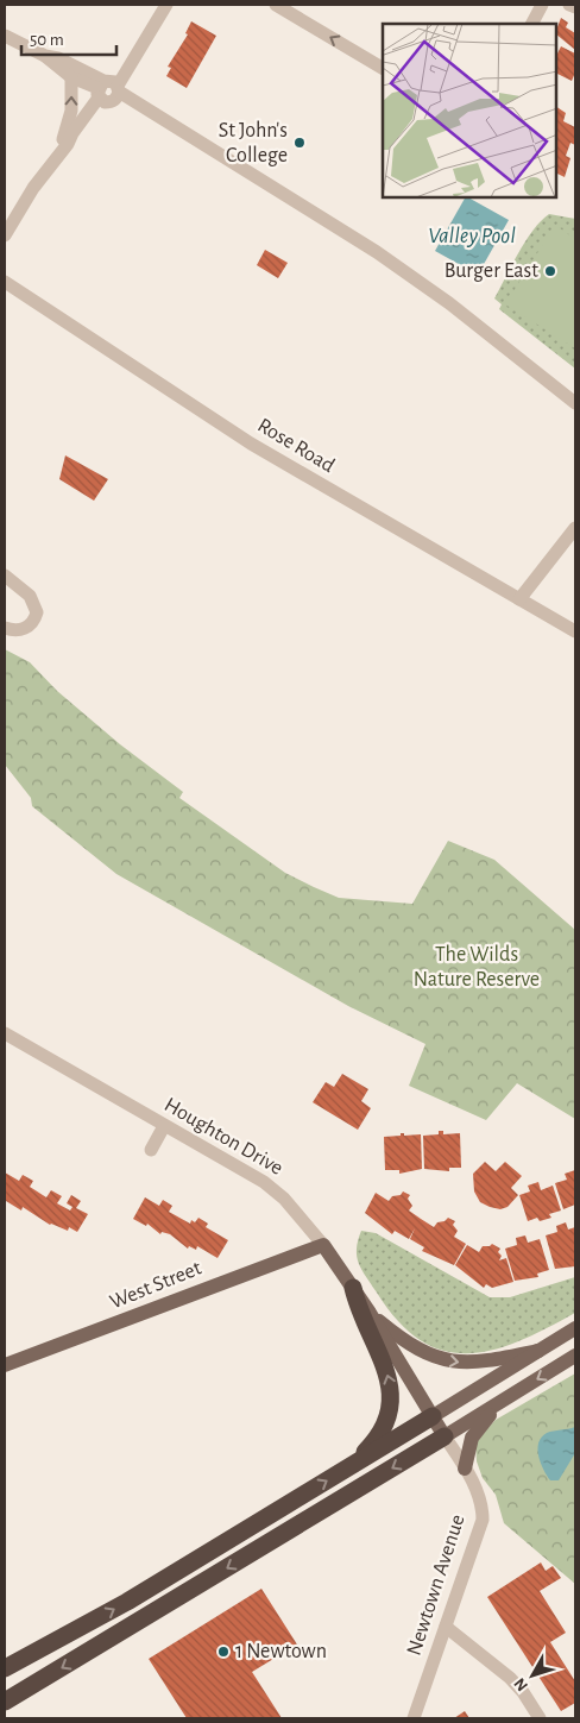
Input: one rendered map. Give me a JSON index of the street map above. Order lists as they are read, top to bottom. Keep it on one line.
{"streets":{"main road":["Houghton Drive","West Street"],"street":["Rose Road","Newtown Avenue"]},"crossings":[["Houghton Drive","West Street"],["Houghton Drive","Newtown Avenue"]],"water":["Valley Pool"],"parks":["The Wilds Nature Reserve"],"places":["St John's College","Burger East","1 Newtown"],"scale_bar":"50 m","north":"bottom left"}
